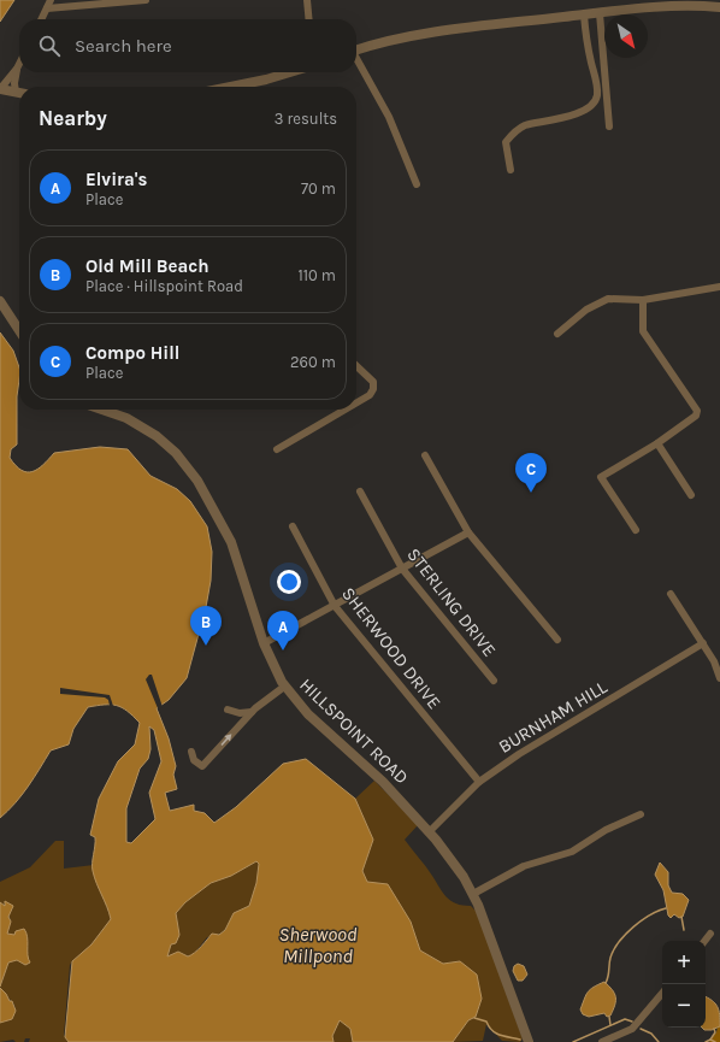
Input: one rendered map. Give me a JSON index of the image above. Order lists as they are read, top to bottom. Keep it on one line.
{"streets":{"street":["STERLING DRIVE","SHERWOOD DRIVE","BURNHAM HILL","HILLSPOINT ROAD"]},"crossings":[["SHERWOOD DRIVE","BURNHAM HILL"],["BURNHAM HILL","HILLSPOINT ROAD"]],"water":["Sherwood Millpond"],"north":"bottom right","page":{"search":"Search here","heading":["Nearby","3 results"],"list":[{"mark":"A","name":"Elvira's","note":"Place","value":"70 m"},{"mark":"B","name":"Old Mill Beach","note":"Place · Hillspoint Road","value":"110 m"},{"mark":"C","name":"Compo Hill","note":"Place","value":"260 m"}],"pins":["C","B","A"],"map_buttons":["+","−"]}}
